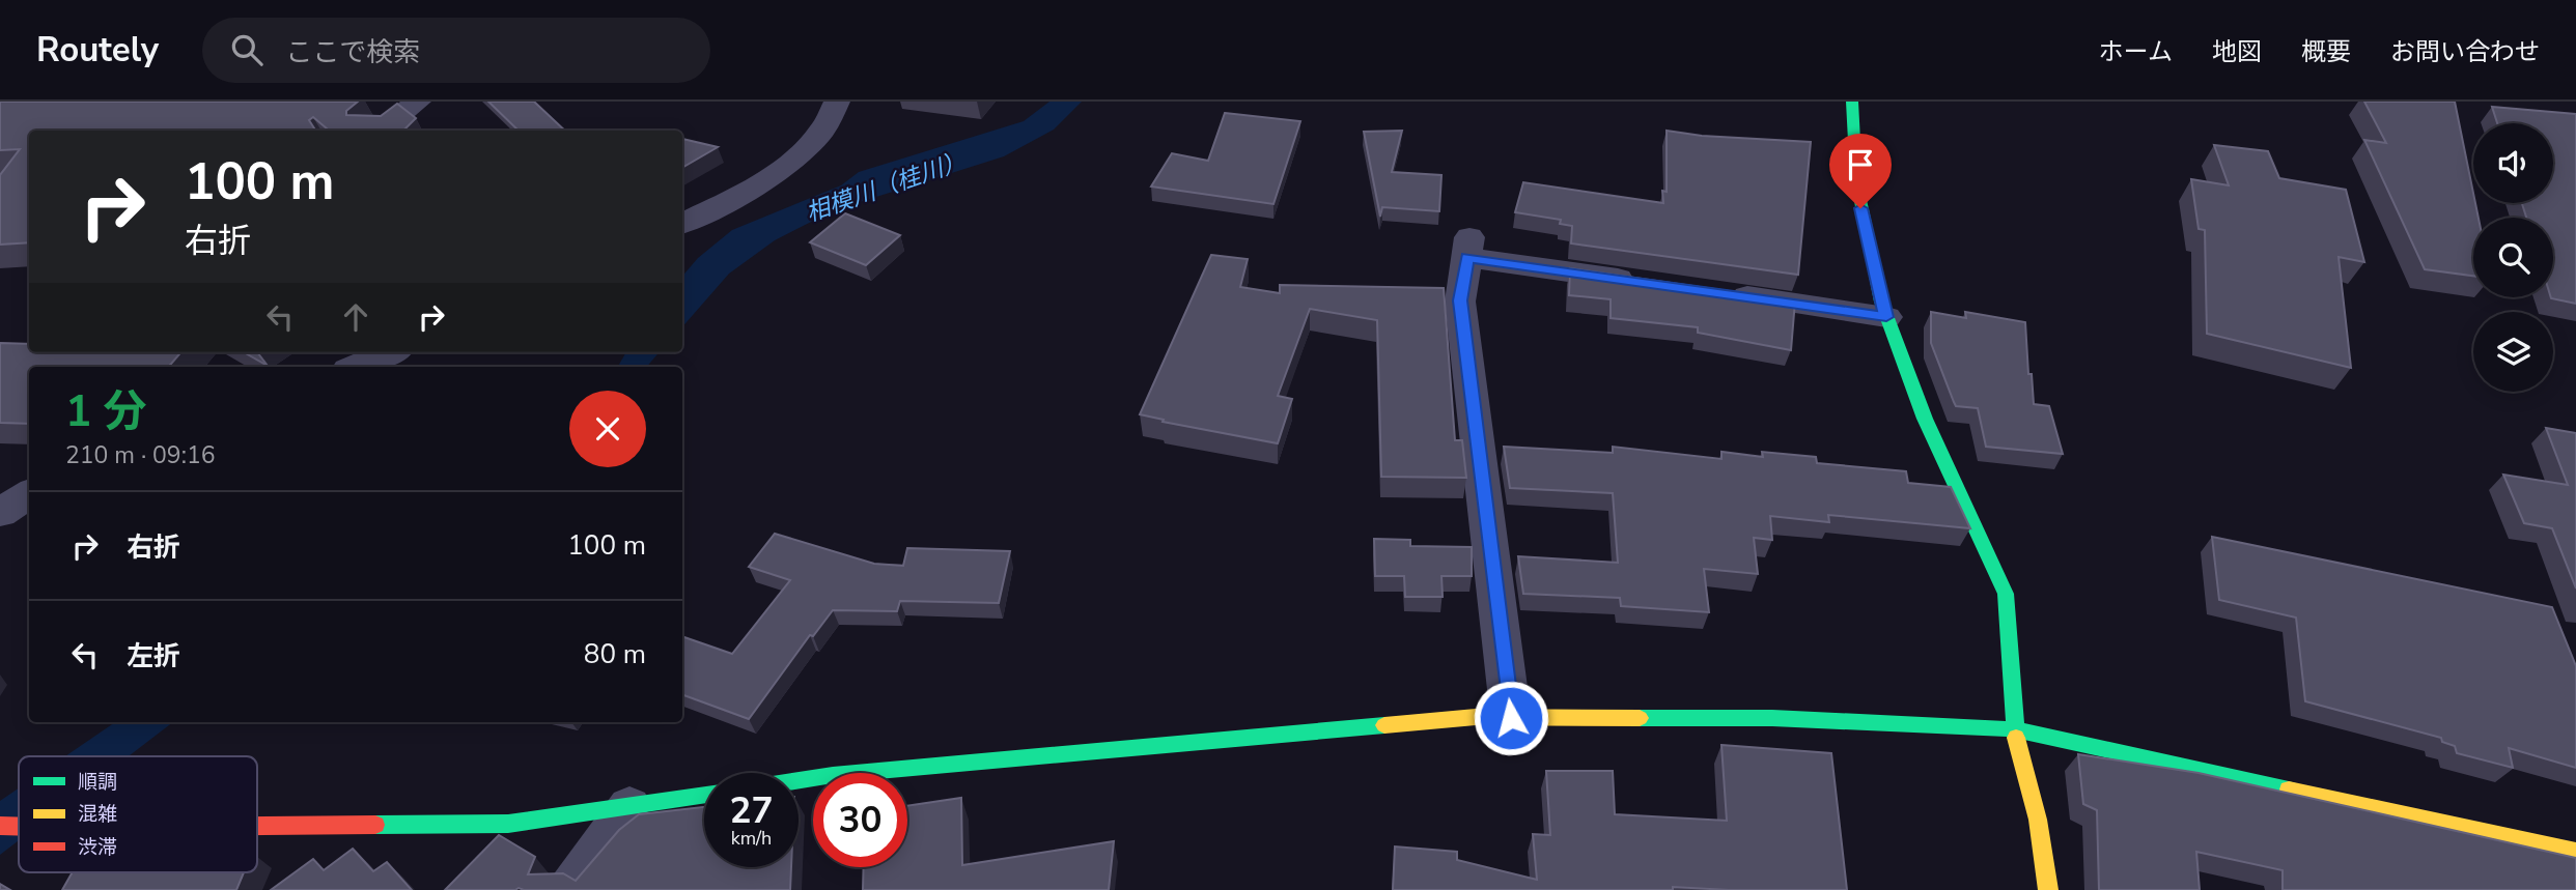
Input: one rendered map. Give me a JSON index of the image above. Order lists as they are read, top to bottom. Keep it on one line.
{"water":["相模川（桂川）"],"legend":["順調","混雑","渋滞"],"page":{"header":"Routely","search":"ここで検索","nav":["ホーム","地図","概要","お問い合わせ"],"turn":["100 m","右折"],"heading":["1 分","210 m · 09:16"],"list":[{"name":"右折","value":"100 m"},{"name":"左折","value":"80 m"}],"speed":"27 km/h","limit":"30"}}
